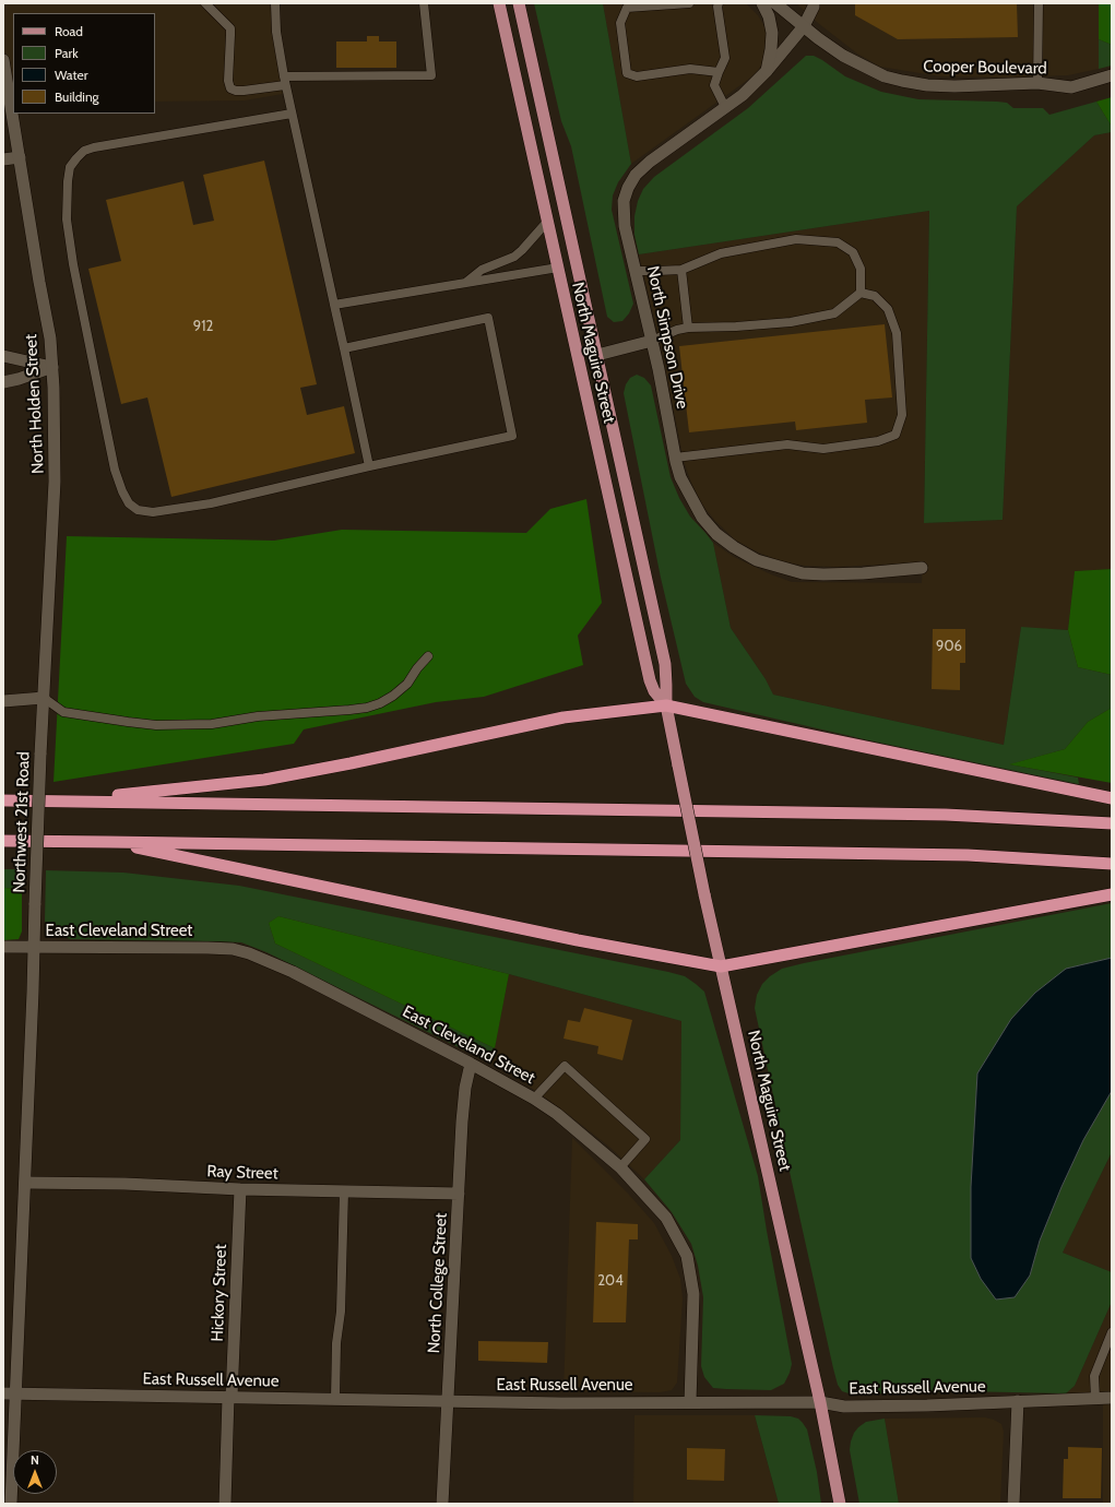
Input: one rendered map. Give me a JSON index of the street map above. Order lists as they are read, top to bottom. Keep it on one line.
{"streets":{"main road":["North Maguire Street"],"street":["Cooper Boulevard","North Simpson Drive","North Holden Street","Northwest 21st Road","East Cleveland Street","Ray Street","North College Street","Hickory Street","East Russell Avenue"]},"crossings":[["Cooper Boulevard","North Simpson Drive"],["North Maguire Street","East Russell Avenue"],["North Holden Street","Northwest 21st Road"],["Northwest 21st Road","East Cleveland Street"],["East Cleveland Street","North College Street"],["East Cleveland Street","East Russell Avenue"],["Ray Street","North College Street"],["Ray Street","Hickory Street"],["North College Street","East Russell Avenue"],["Hickory Street","East Russell Avenue"]],"house_numbers":["912","906","204"],"legend":["Road","Park","Water","Building"],"north":"top"}
